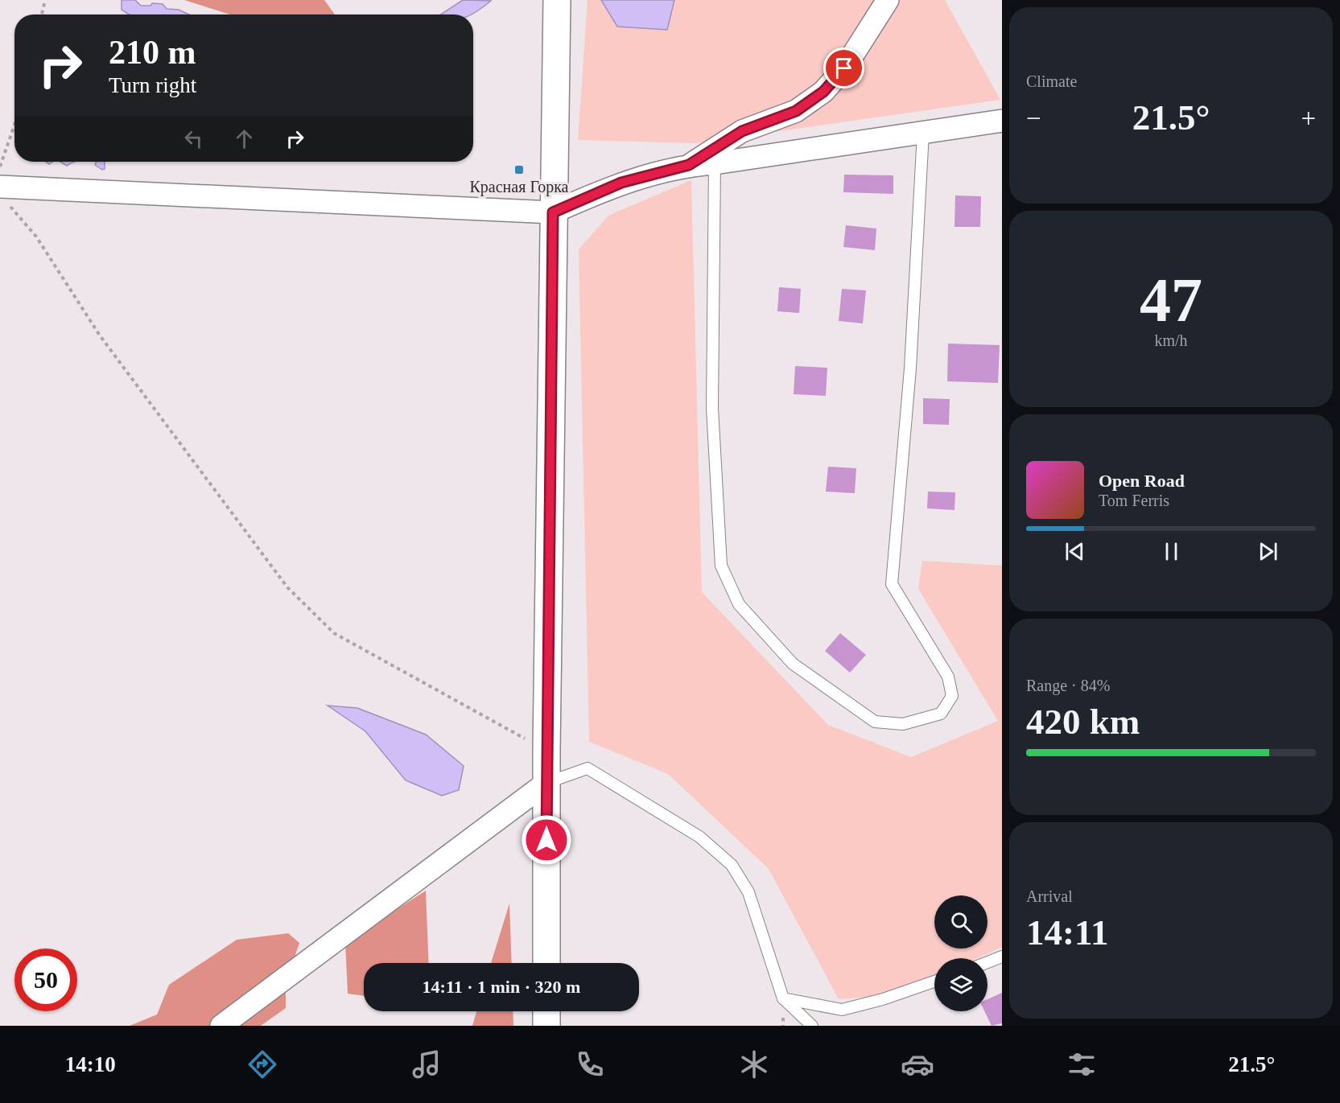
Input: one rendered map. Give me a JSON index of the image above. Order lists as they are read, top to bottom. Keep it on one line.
{"places":{"transit":["Красная Горка"]},"page":{"tile":["Climate",["47","km/h"],["Range · 84%","420 km"],["Arrival","14:11"]],"turn":["210 m","Turn right"],"heat":["−","21.5°","+"],"song":["Open Road","Tom Ferris"],"limit":"50","trip":"14:11 · 1 min · 320 m","tabs":["14:10","21.5°"]}}
